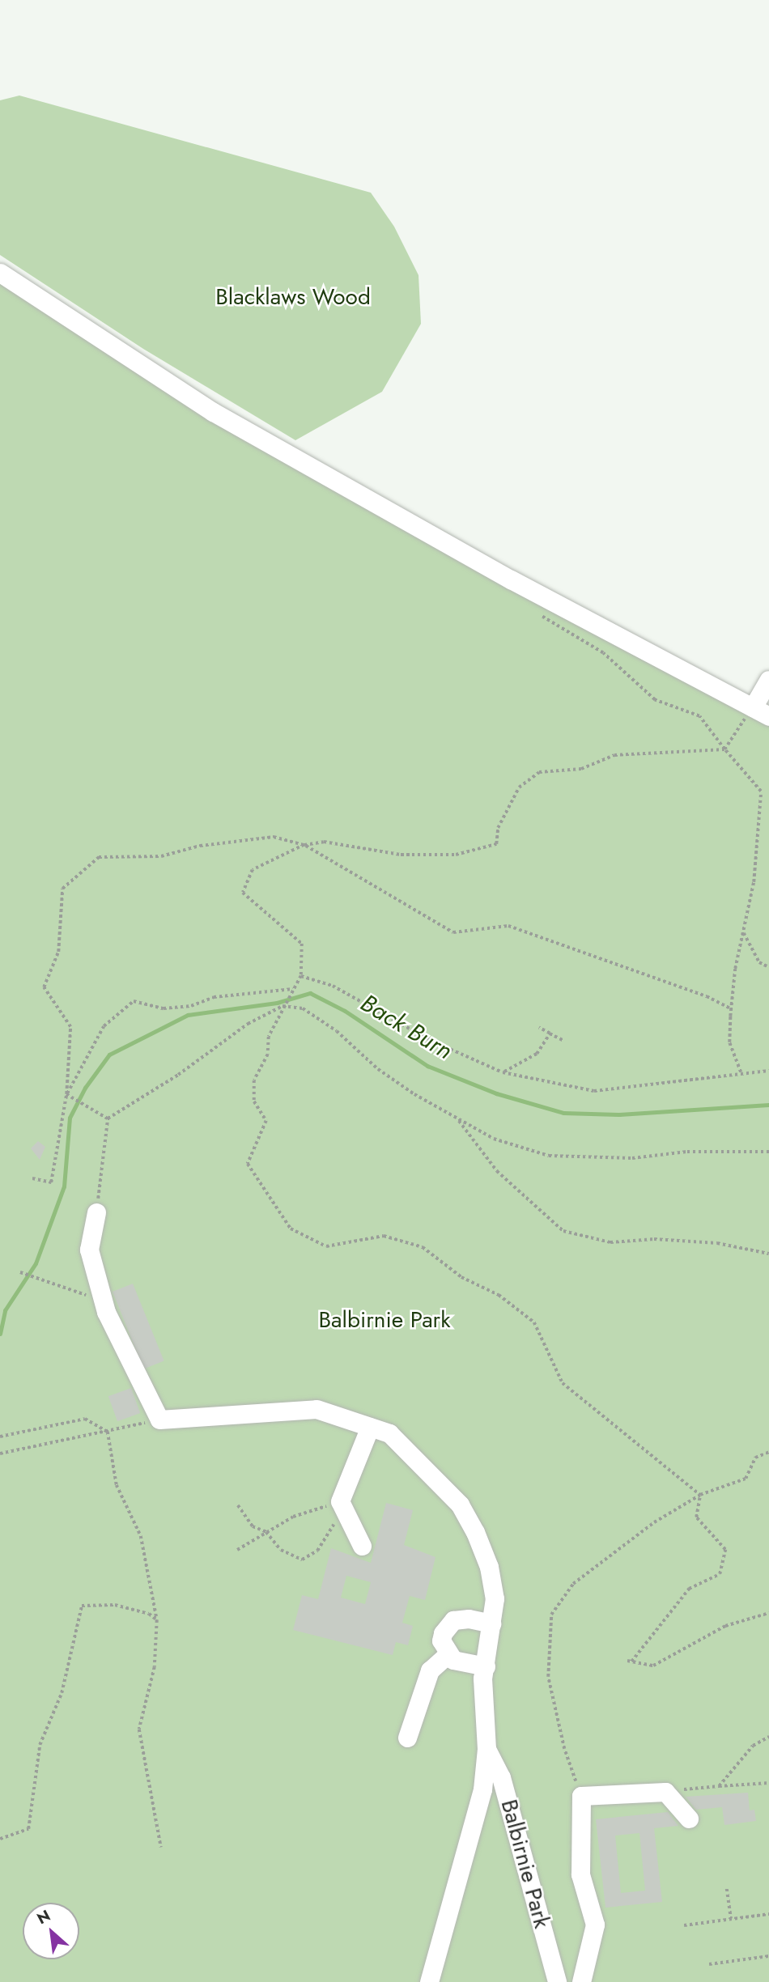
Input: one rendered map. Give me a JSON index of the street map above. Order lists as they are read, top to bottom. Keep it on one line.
{"streets":{"street":["Balbirnie Park"]},"water":["Back Burn"],"parks":["Blacklaws Wood","Balbirnie Park"],"north":"top left"}
